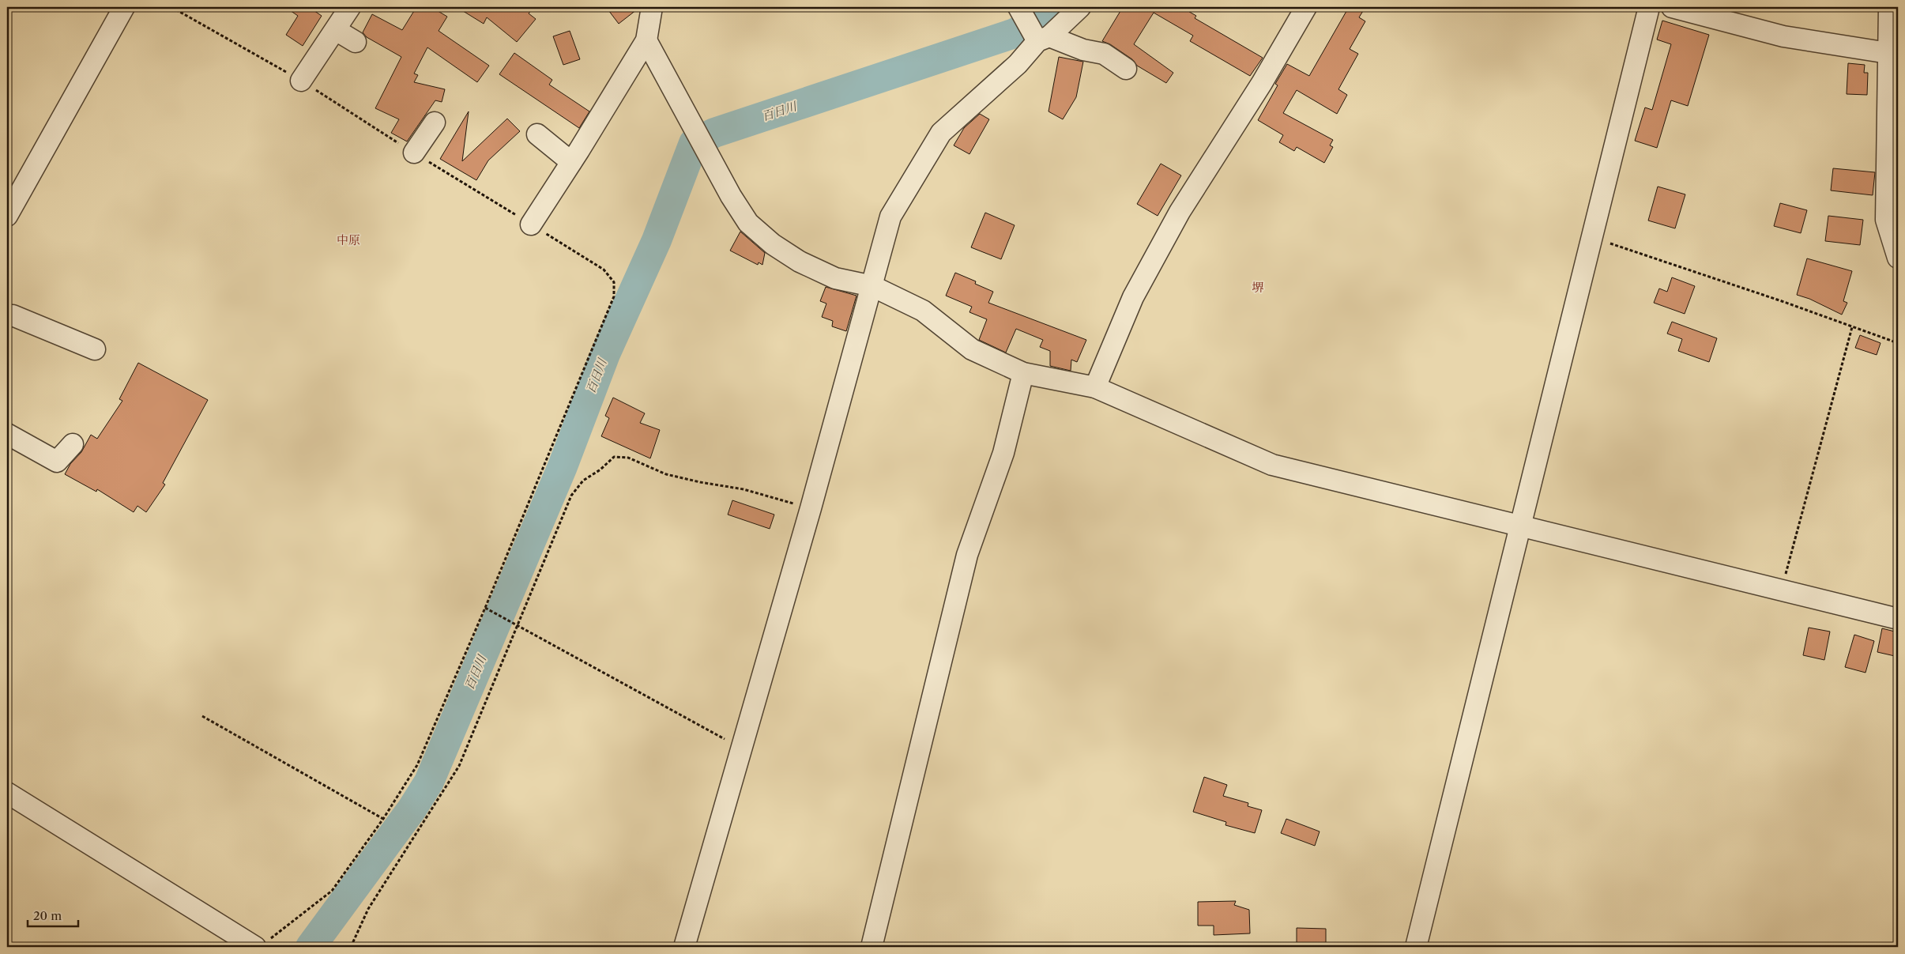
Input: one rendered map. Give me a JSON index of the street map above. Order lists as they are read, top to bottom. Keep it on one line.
{"districts":["中原","堺"],"water":["百日川"],"scale_bar":"20 m"}
